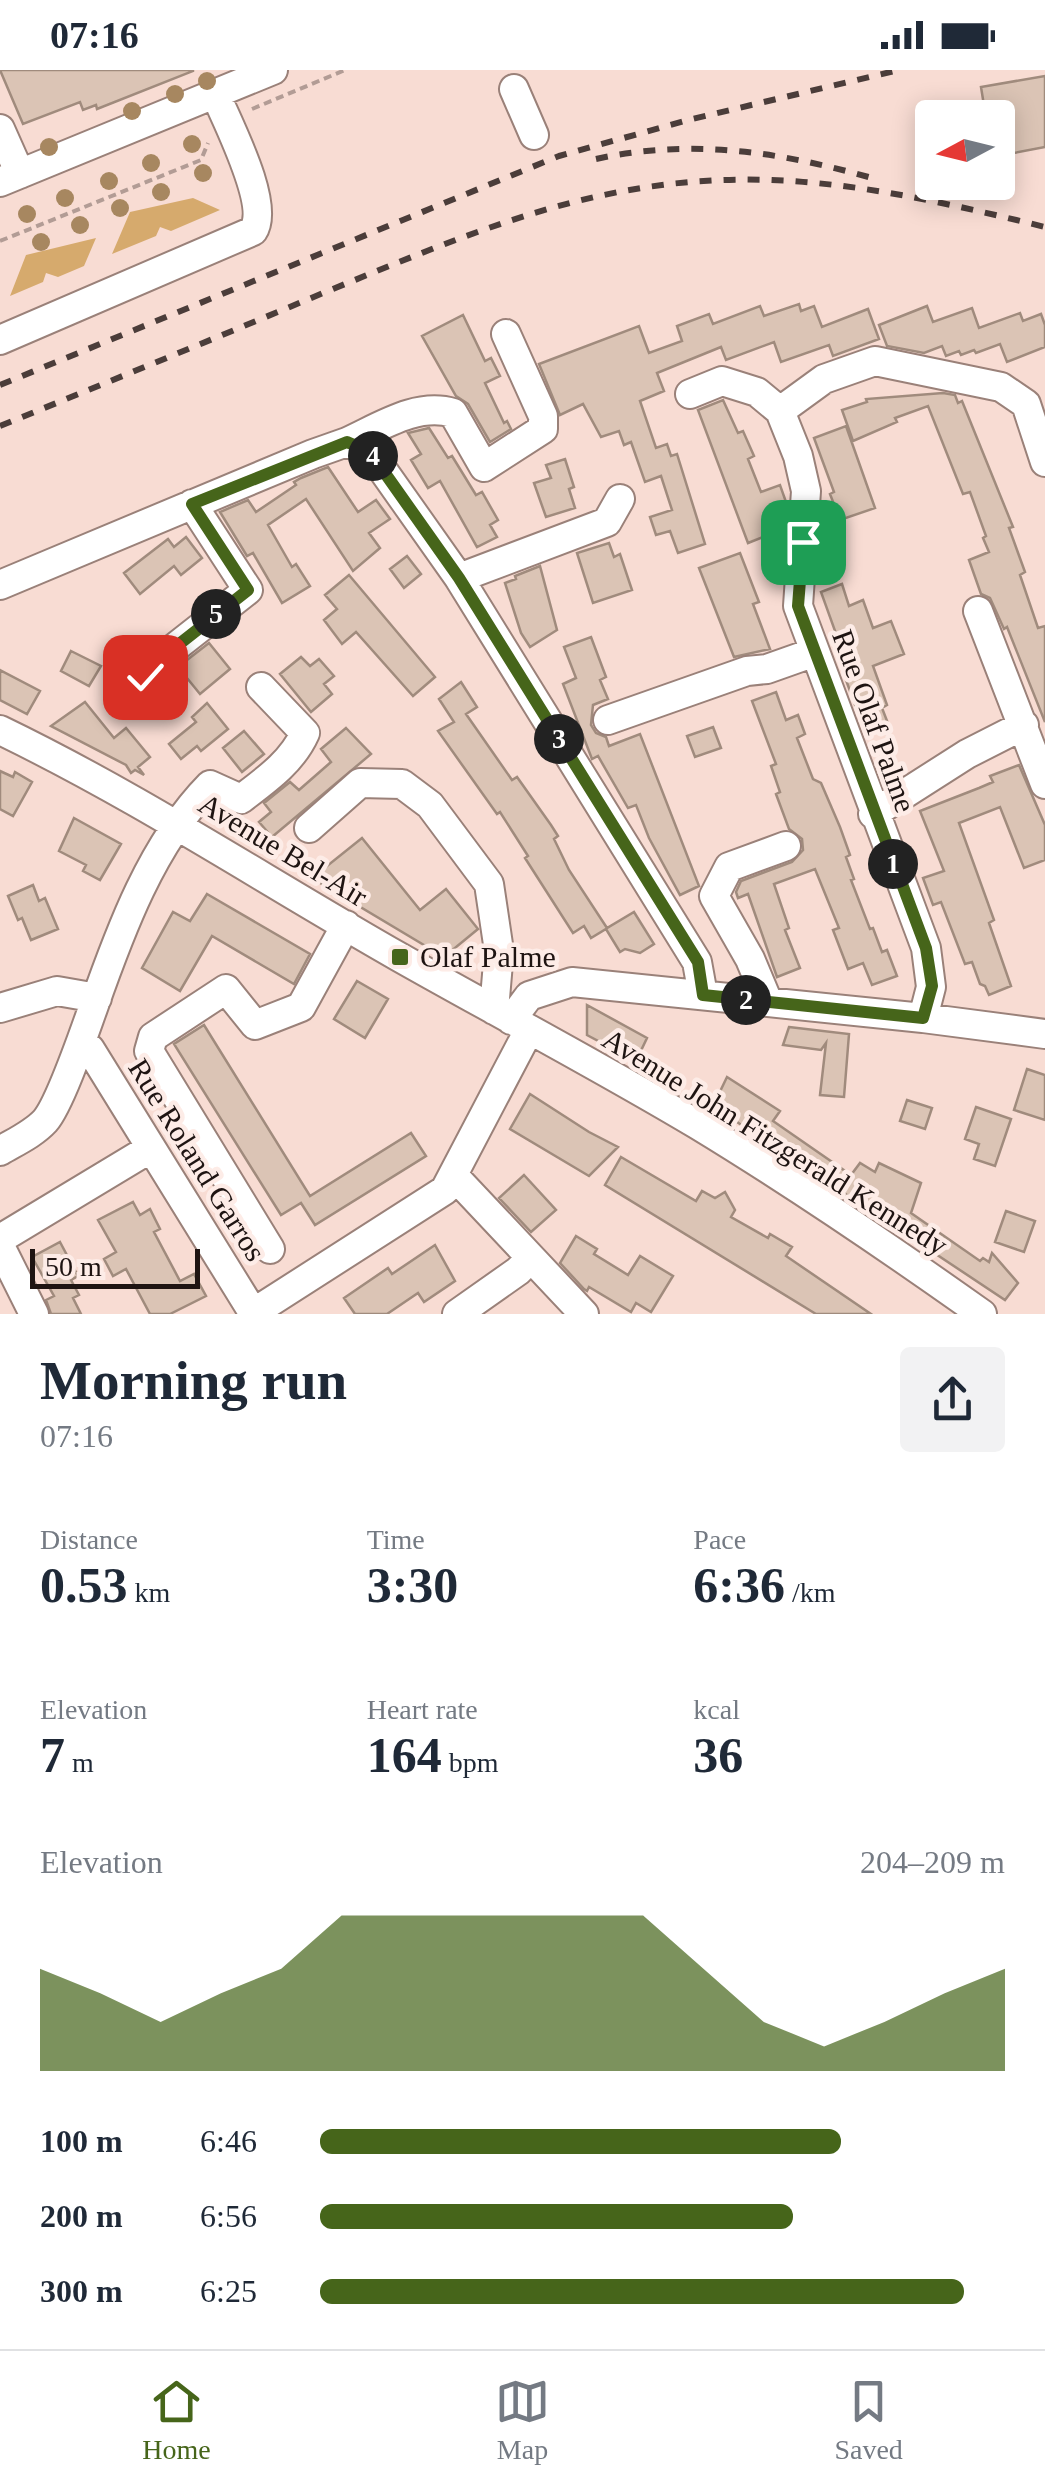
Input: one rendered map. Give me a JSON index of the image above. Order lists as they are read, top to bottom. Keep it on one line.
{"streets":{"street":["Rue Olaf Palme","Avenue Bel-Air","Avenue John Fitzgerald Kennedy","Rue Roland Garros"]},"crossings":[["Avenue Bel-Air","Avenue John Fitzgerald Kennedy"]],"places":{"transit":["Olaf Palme"]},"scale_bar":"50 m","north":"left","page":{"status":"07:16","pins":["4","5","3","1","2"],"scale":"50 m","heading":["Morning run","07:16"],"stats":[["Distance","0.53 km"],["Time","3:30"],["Pace","6:36 /km"],["Elevation","7 m"],["Heart rate","164 bpm"],["kcal","36"]],"chart":["Elevation","204–209 m"],"list":[{"name":"100 m","note":"6:46"},{"name":"200 m","note":"6:56"},{"name":"300 m","note":"6:25"}],"tabs":["Home","Map","Saved"]}}
